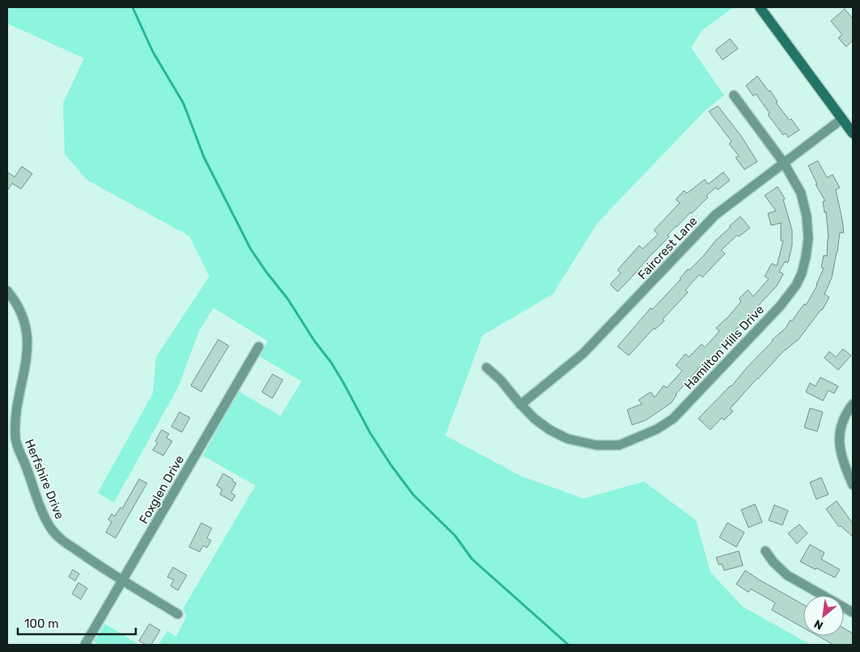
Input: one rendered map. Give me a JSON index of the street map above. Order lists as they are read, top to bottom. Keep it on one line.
{"streets":{"street":["Faircrest Lane","Hamilton Hills Drive","Herfshire Drive","Foxglen Drive"]},"crossings":[["Faircrest Lane","Hamilton Hills Drive"],["Herfshire Drive","Foxglen Drive"]],"scale_bar":"100 m","north":"bottom left"}
